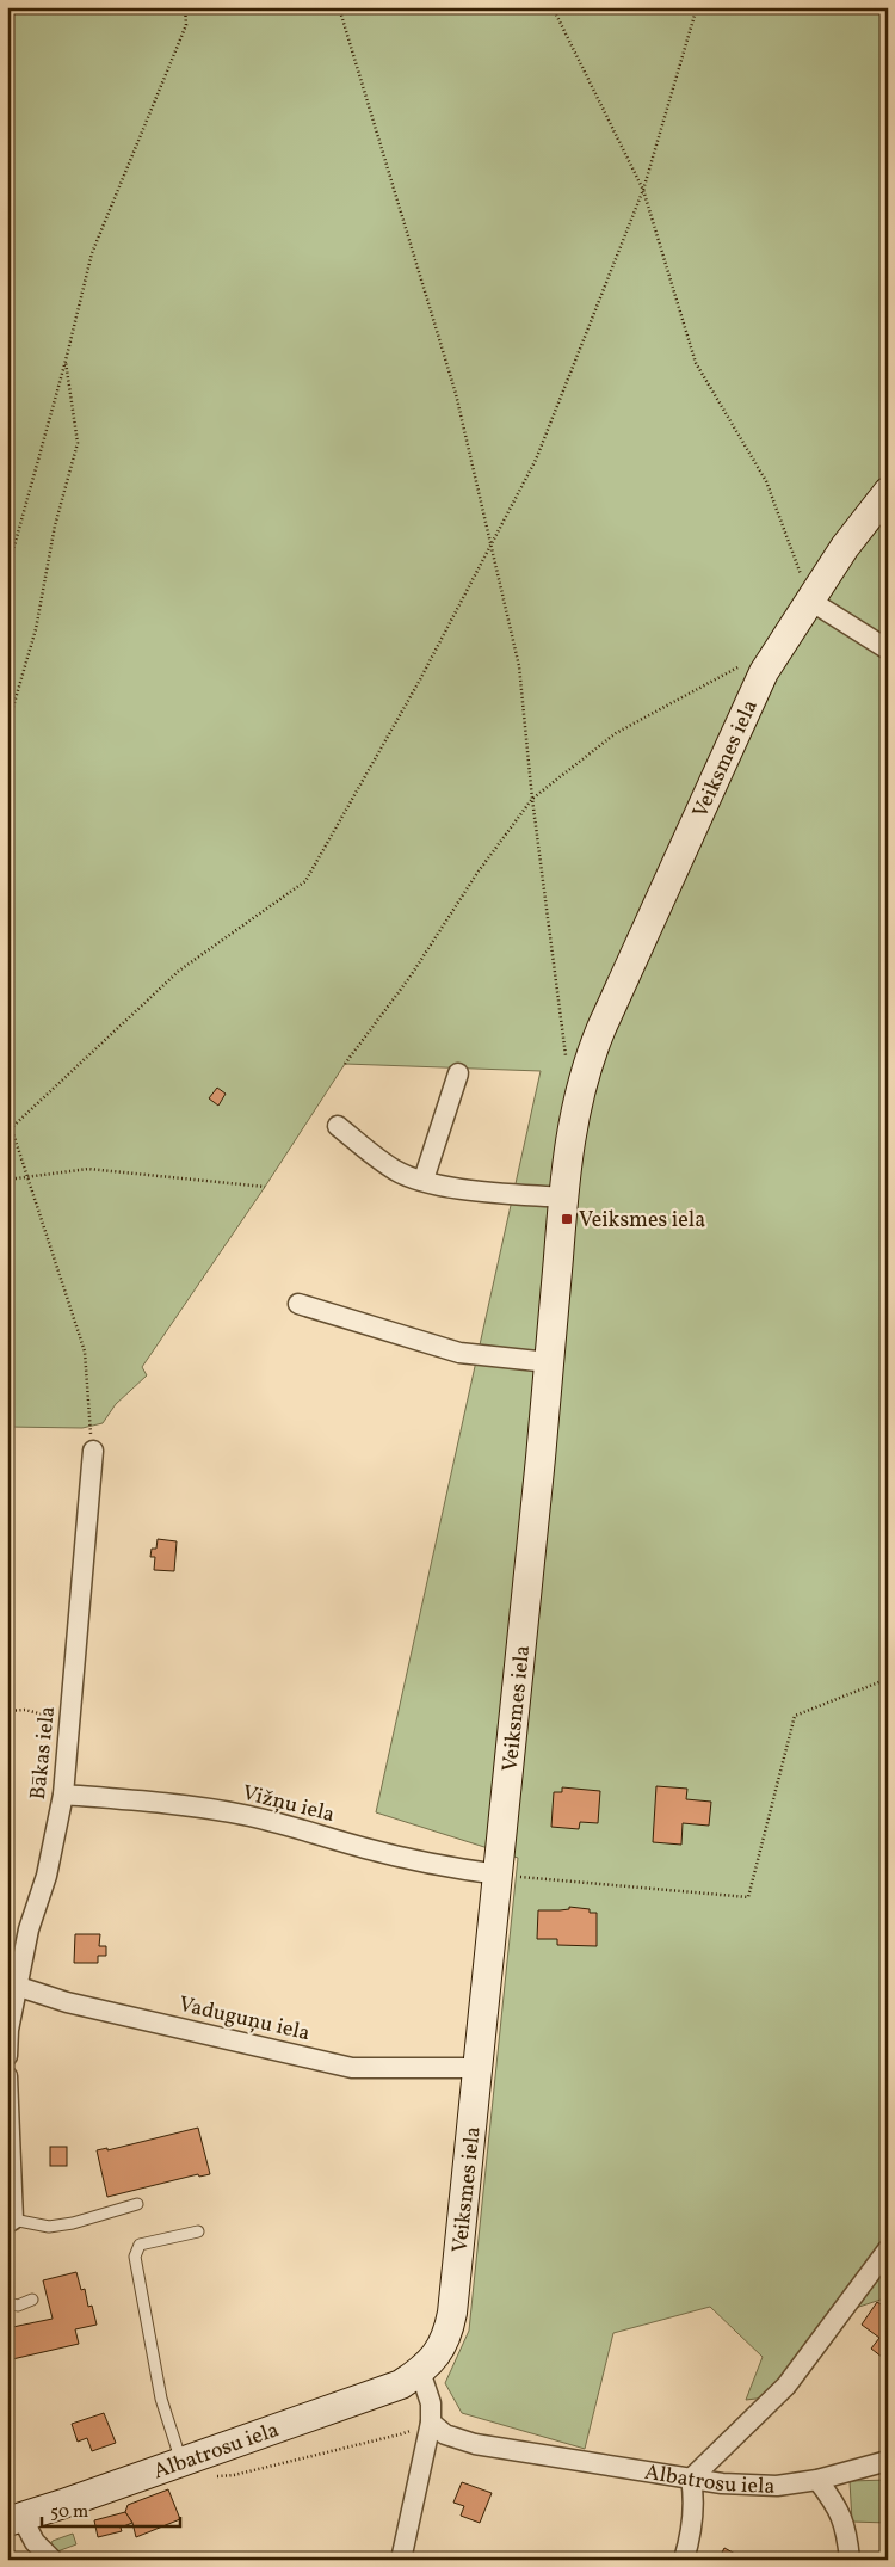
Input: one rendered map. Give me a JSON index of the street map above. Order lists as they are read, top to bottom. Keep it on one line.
{"streets":{"main road":["Veiksmes iela","Albatrosu iela"],"street":["Bākas iela","Vižņu iela","Vaduguņu iela"]},"crossings":[["Veiksmes iela","Vižņu iela"],["Veiksmes iela","Vaduguņu iela"],["Veiksmes iela","Albatrosu iela"],["Bākas iela","Vižņu iela"],["Bākas iela","Vaduguņu iela"]],"places":{"transit":["Veiksmes iela"]},"scale_bar":"50 m"}
